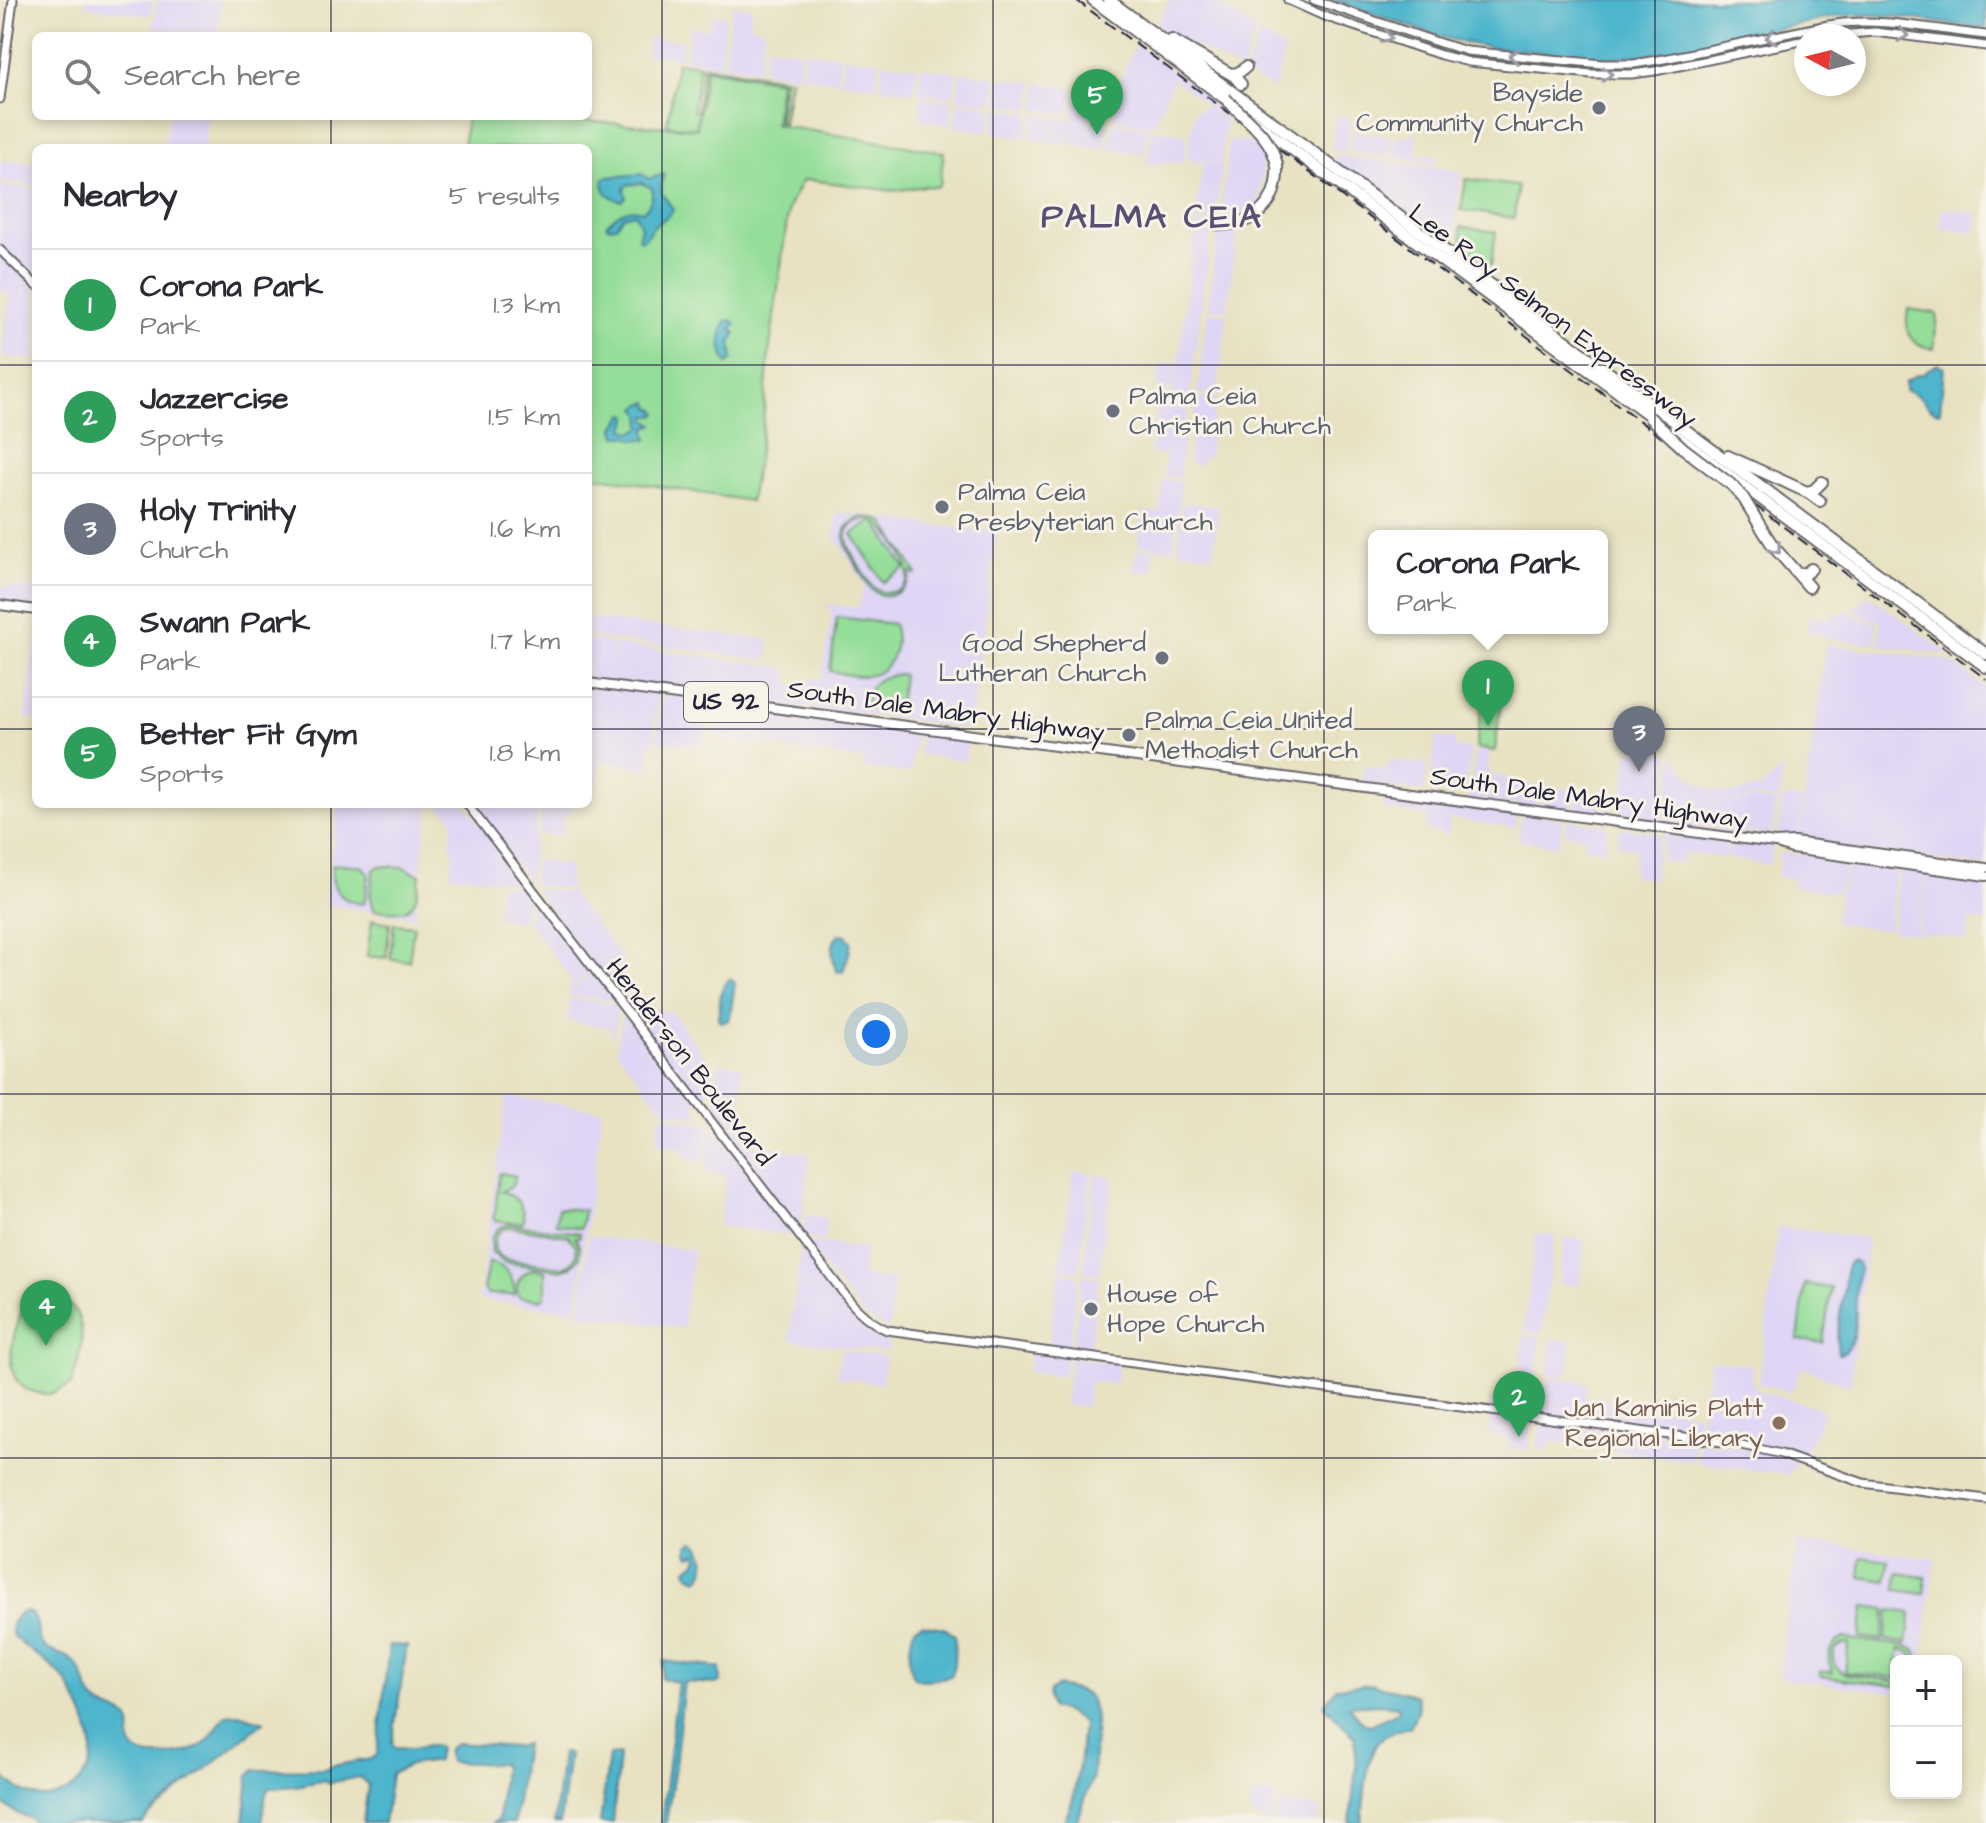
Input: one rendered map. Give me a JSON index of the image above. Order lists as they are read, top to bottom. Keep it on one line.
{"streets":{"highway":["Lee Roy Selmon Expressway"],"main road":["US 92","South Dale Mabry Highway","Henderson Boulevard"]},"districts":["PALMA CEIA"],"places":["Bayside Community Church","Palma Ceia Christian Church","Palma Ceia Presbyterian Church","Good Shepherd Lutheran Church","Palma Ceia United Methodist Church","House of Hope Church","Jan Kaminis Platt Regional Library"],"north":"left","page":{"search":"Search here","pins":["5","1","3","4","2"],"heading":["Nearby","5 results"],"list":[{"mark":"1","name":"Corona Park","note":"Park","value":"1.3 km"},{"mark":"2","name":"Jazzercise","note":"Sports","value":"1.5 km"},{"mark":"3","name":"Holy Trinity","note":"Church","value":"1.6 km"},{"mark":"4","name":"Swann Park","note":"Park","value":"1.7 km"},{"mark":"5","name":"Better Fit Gym","note":"Sports","value":"1.8 km"}],"popup":["Corona Park","Park"],"map_buttons":["+","−"]}}
